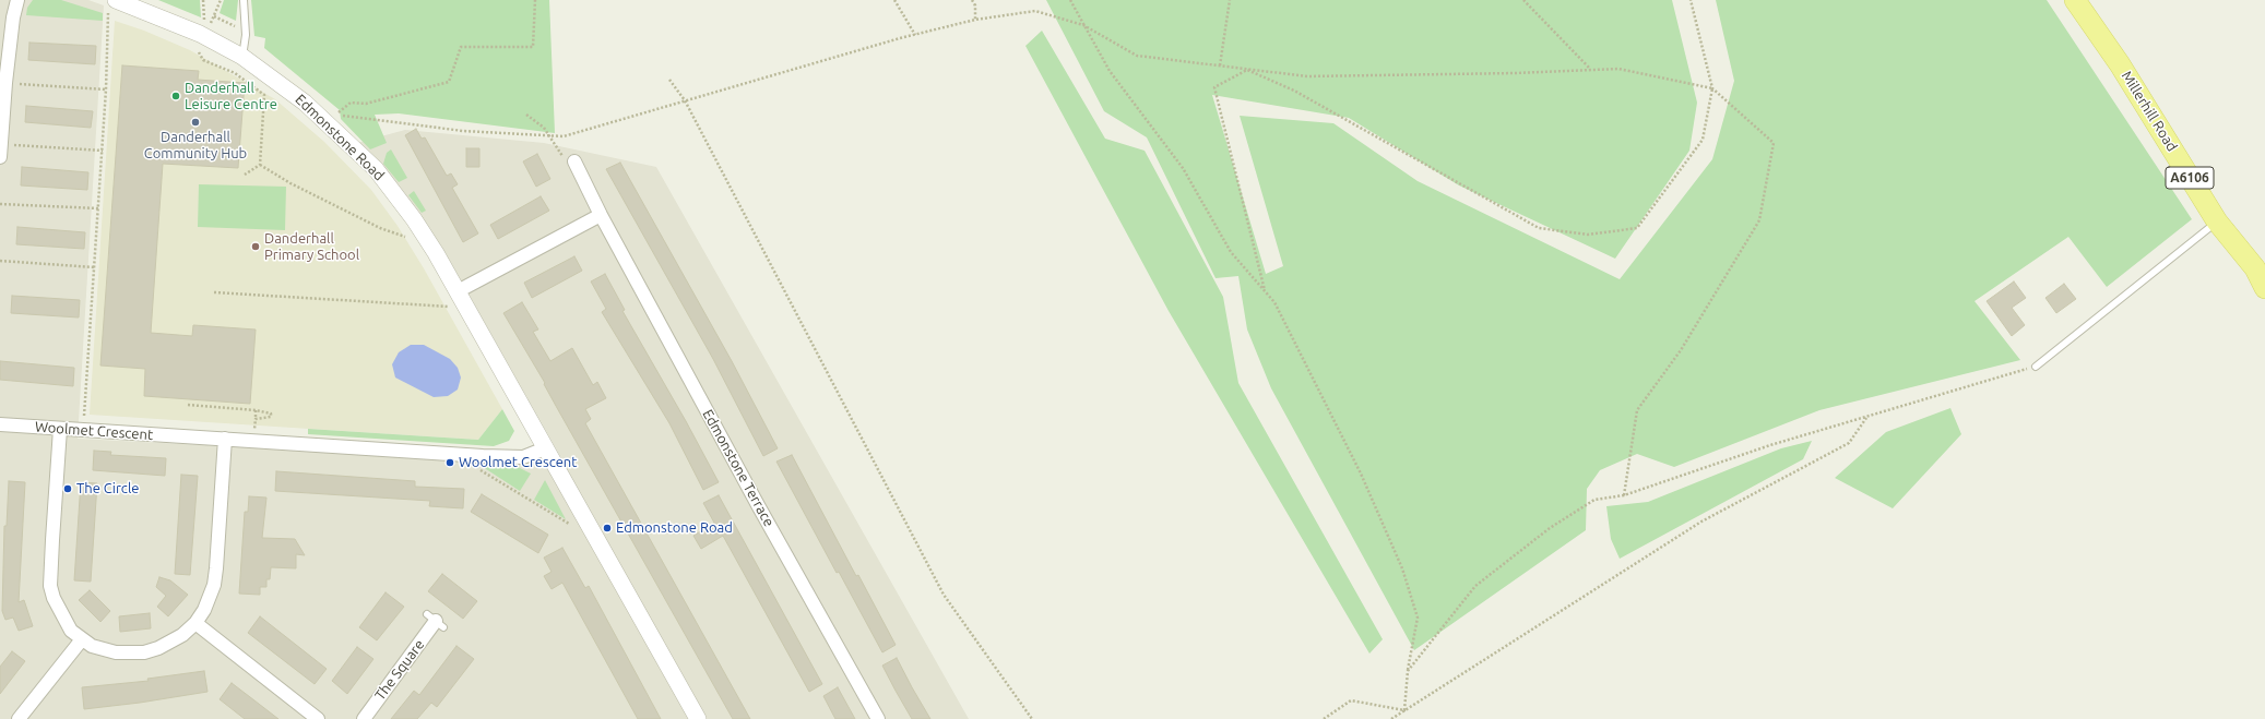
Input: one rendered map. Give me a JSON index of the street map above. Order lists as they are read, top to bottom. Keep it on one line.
{"streets":{"main road":["Millerhill Road","A6106"],"street":["Edmonstone Road","Woolmet Crescent","Edmonstone Terrace","The Square"]},"crossings":[["Edmonstone Road","Woolmet Crescent"]],"places":["Danderhall Leisure Centre","Danderhall Community Hub","Danderhall Primary School","Woolmet Crescent","The Circle","Edmonstone Road"]}
